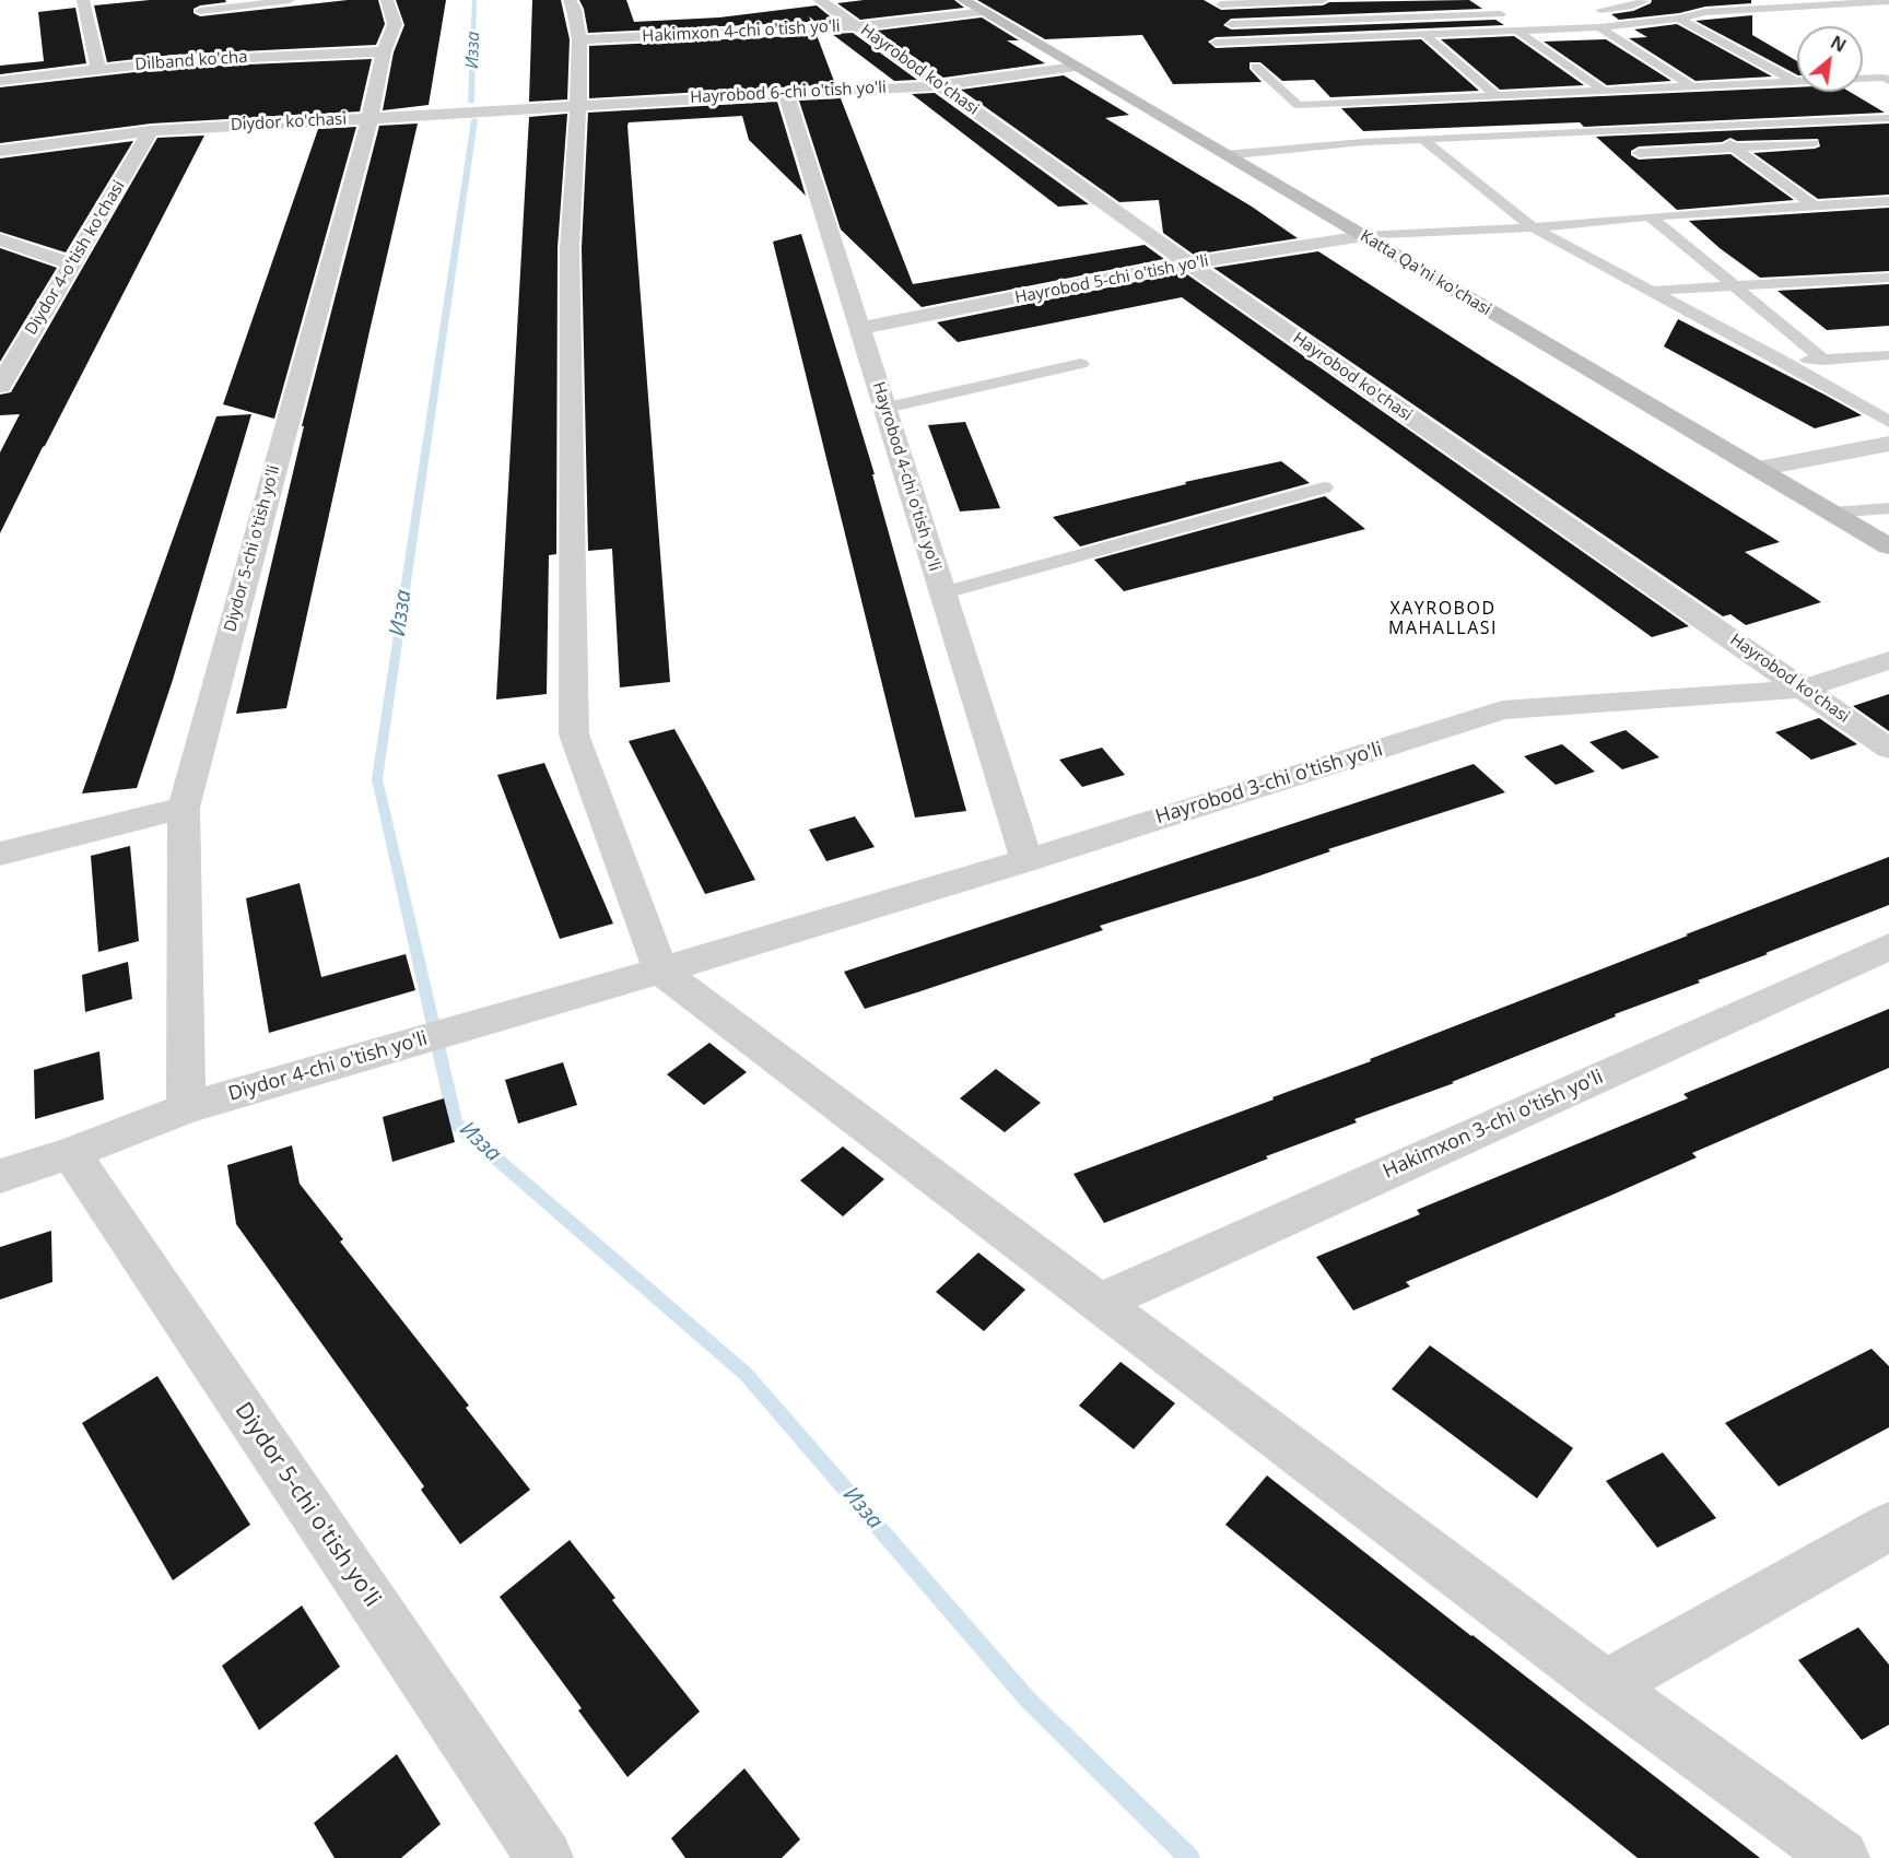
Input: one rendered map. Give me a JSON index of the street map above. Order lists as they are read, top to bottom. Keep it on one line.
{"streets":{"main road":["Katta Qa'ni ko'chasi"],"street":["Hakimxon 4-chi o'tish yo'li","Dilband ko'cha","Hayrobod ko'chasi","Hayrobod 6-chi o'tish yo'li","Diydor ko'chasi","Diydor 4-o'tish ko'chasi","Hayrobod 5-chi o'tish yo'li","Hayrobod 4-chi o'tish yo'li","Diydor 5-chi o'tish yo'li","Hayrobod 3-chi o'tish yo'li","Diydor 4-chi o'tish yo'li","Hakimxon 3-chi o'tish yo'li"]},"crossings":[["Hakimxon 4-chi o'tish yo'li","Hayrobod ko'chasi"],["Hakimxon 4-chi o'tish yo'li","Katta Qa'ni ko'chasi"],["Dilband ko'cha","Diydor 5-chi o'tish yo'li"],["Hayrobod ko'chasi","Hayrobod 6-chi o'tish yo'li"],["Hayrobod ko'chasi","Hayrobod 5-chi o'tish yo'li"],["Hayrobod ko'chasi","Hayrobod 3-chi o'tish yo'li"],["Hayrobod 6-chi o'tish yo'li","Diydor ko'chasi"],["Hayrobod 6-chi o'tish yo'li","Katta Qa'ni ko'chasi"],["Hayrobod 6-chi o'tish yo'li","Hayrobod 4-chi o'tish yo'li"],["Diydor ko'chasi","Diydor 4-o'tish ko'chasi"],["Diydor ko'chasi","Diydor 5-chi o'tish yo'li"],["Katta Qa'ni ko'chasi","Hayrobod 5-chi o'tish yo'li"],["Hayrobod 5-chi o'tish yo'li","Hayrobod 4-chi o'tish yo'li"],["Hayrobod 4-chi o'tish yo'li","Hayrobod 3-chi o'tish yo'li"],["Diydor 5-chi o'tish yo'li","Diydor 4-chi o'tish yo'li"],["Hayrobod 3-chi o'tish yo'li","Diydor 4-chi o'tish yo'li"]],"districts":["XAYROBOD MAHALLASI"],"water":["Изза"],"north":"top right"}
